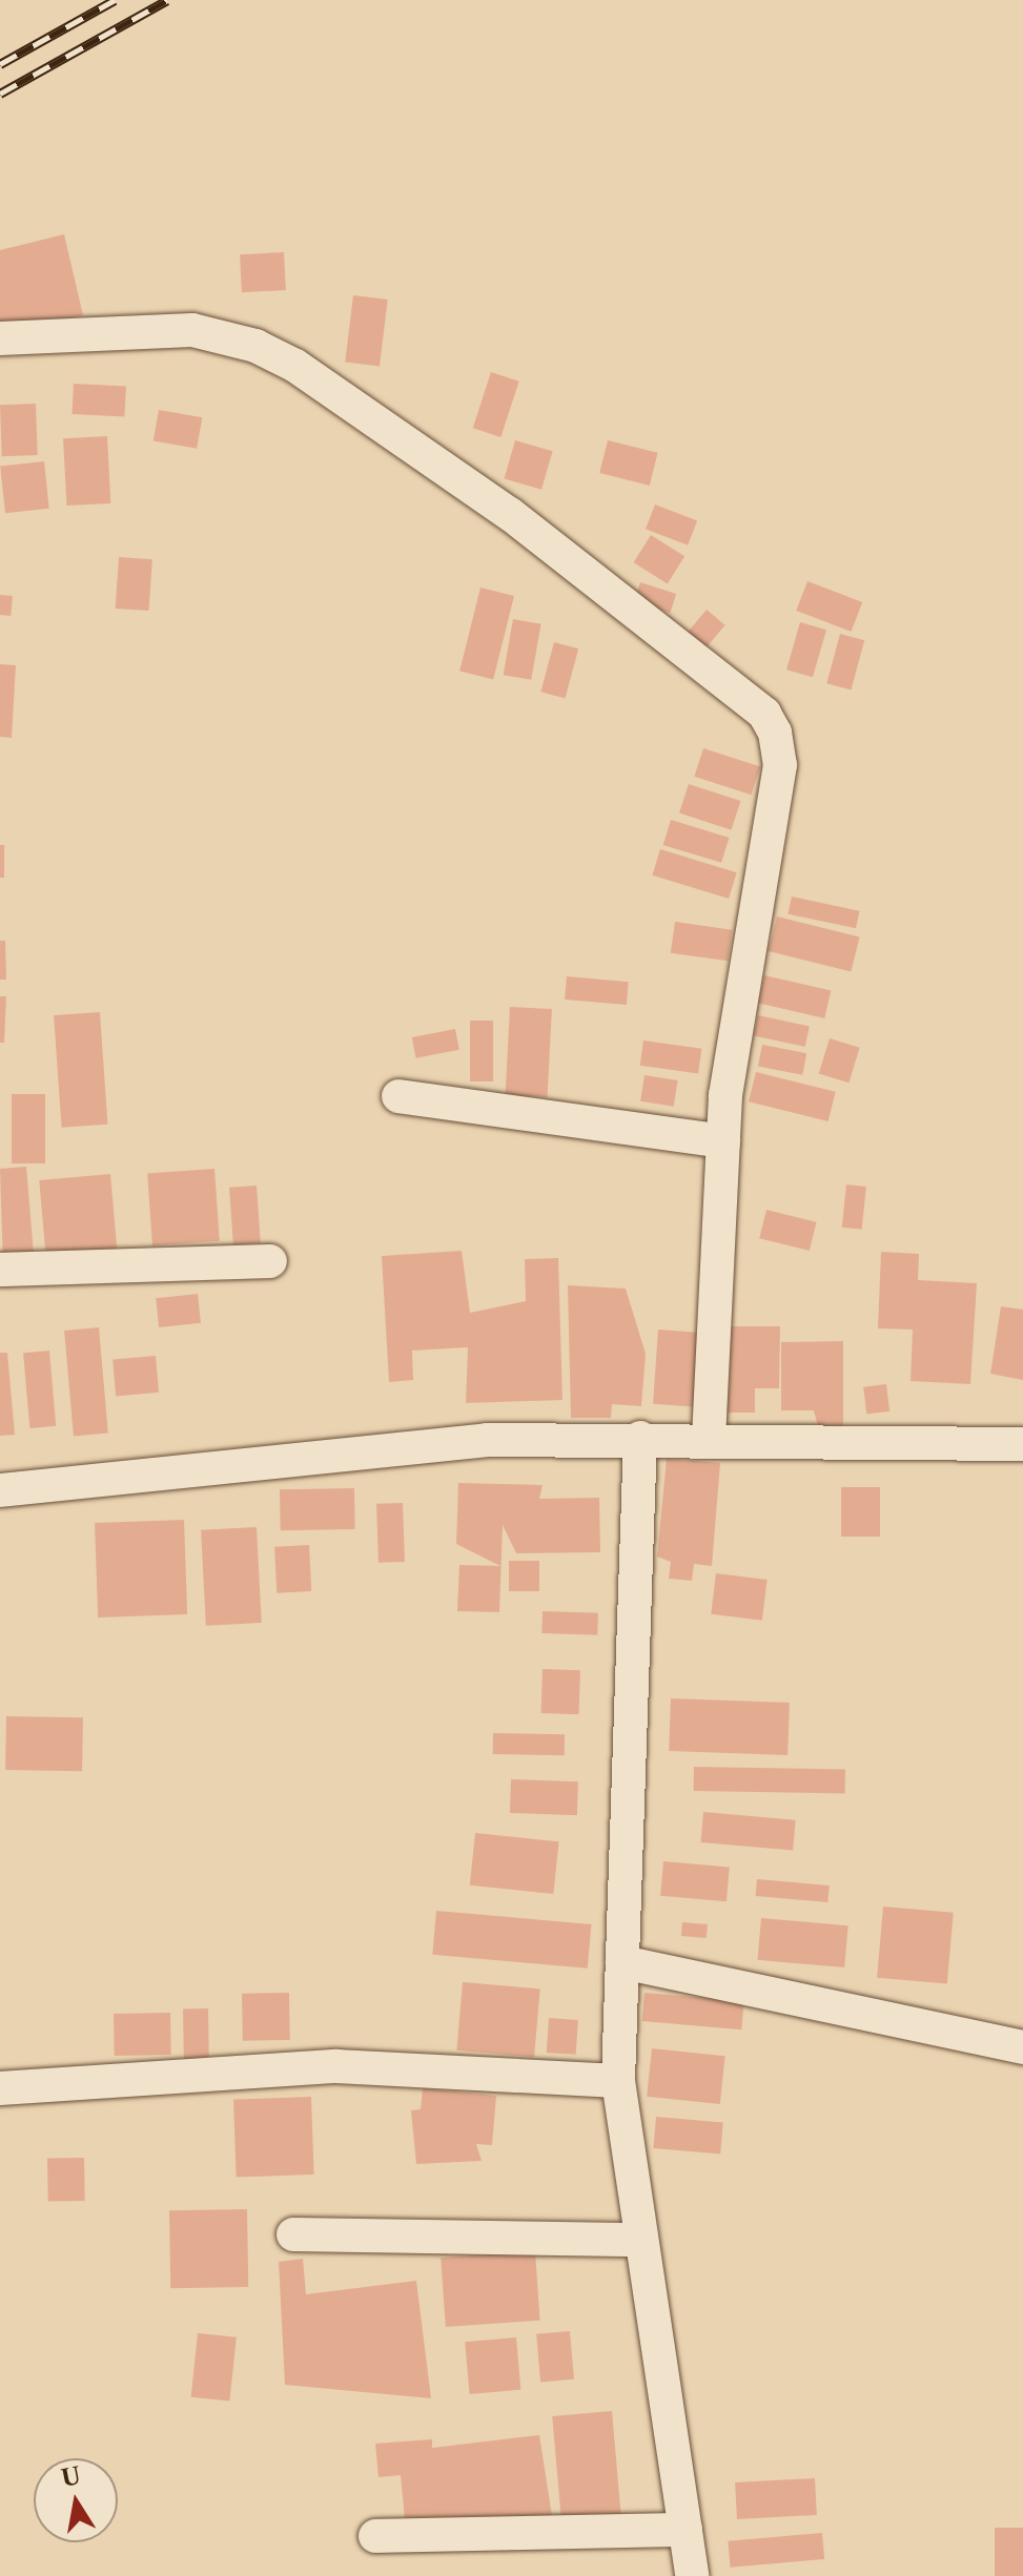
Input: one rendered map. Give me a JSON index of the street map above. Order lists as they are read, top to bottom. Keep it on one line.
{"north":"top"}
